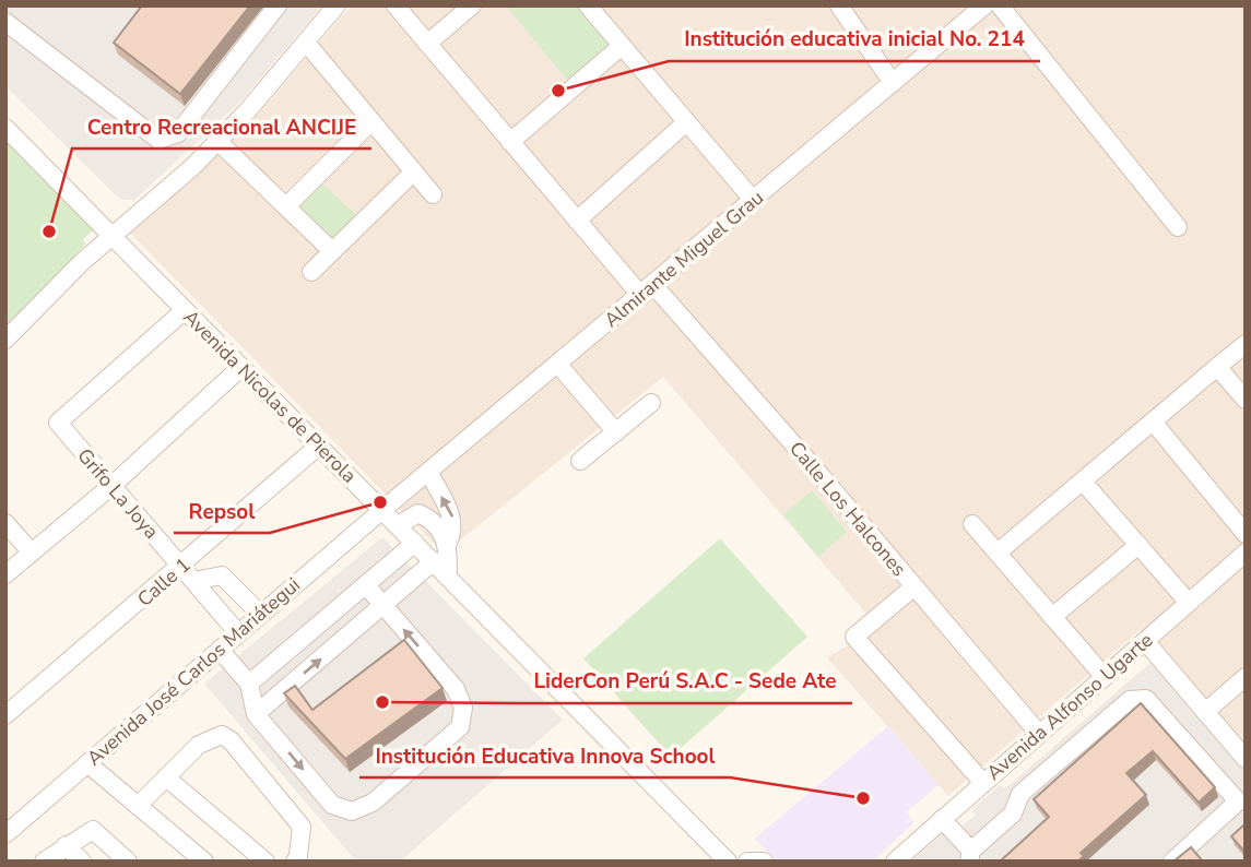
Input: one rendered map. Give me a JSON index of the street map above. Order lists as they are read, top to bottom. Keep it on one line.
{"streets":{"street":["Almirante Miguel Grau","Avenida Nicolas de Pierola","Grifo La Joya","Calle Los Halcones","Calle 1","Avenida José Carlos Mariátegui","Avenida Alfonso Ugarte"]},"crossings":[["Almirante Miguel Grau","Avenida Nicolas de Pierola"],["Almirante Miguel Grau","Calle Los Halcones"],["Almirante Miguel Grau","Avenida José Carlos Mariátegui"],["Avenida Nicolas de Pierola","Grifo La Joya"],["Avenida Nicolas de Pierola","Calle 1"],["Avenida Nicolas de Pierola","Avenida José Carlos Mariátegui"],["Grifo La Joya","Calle 1"],["Grifo La Joya","Avenida José Carlos Mariátegui"],["Calle Los Halcones","Avenida Alfonso Ugarte"]],"places":["Institución educativa inicial No. 214","Centro Recreacional ANCIJE","Repsol","LiderCon Perú S.A.C - Sede Ate","Institución Educativa Innova School"]}
